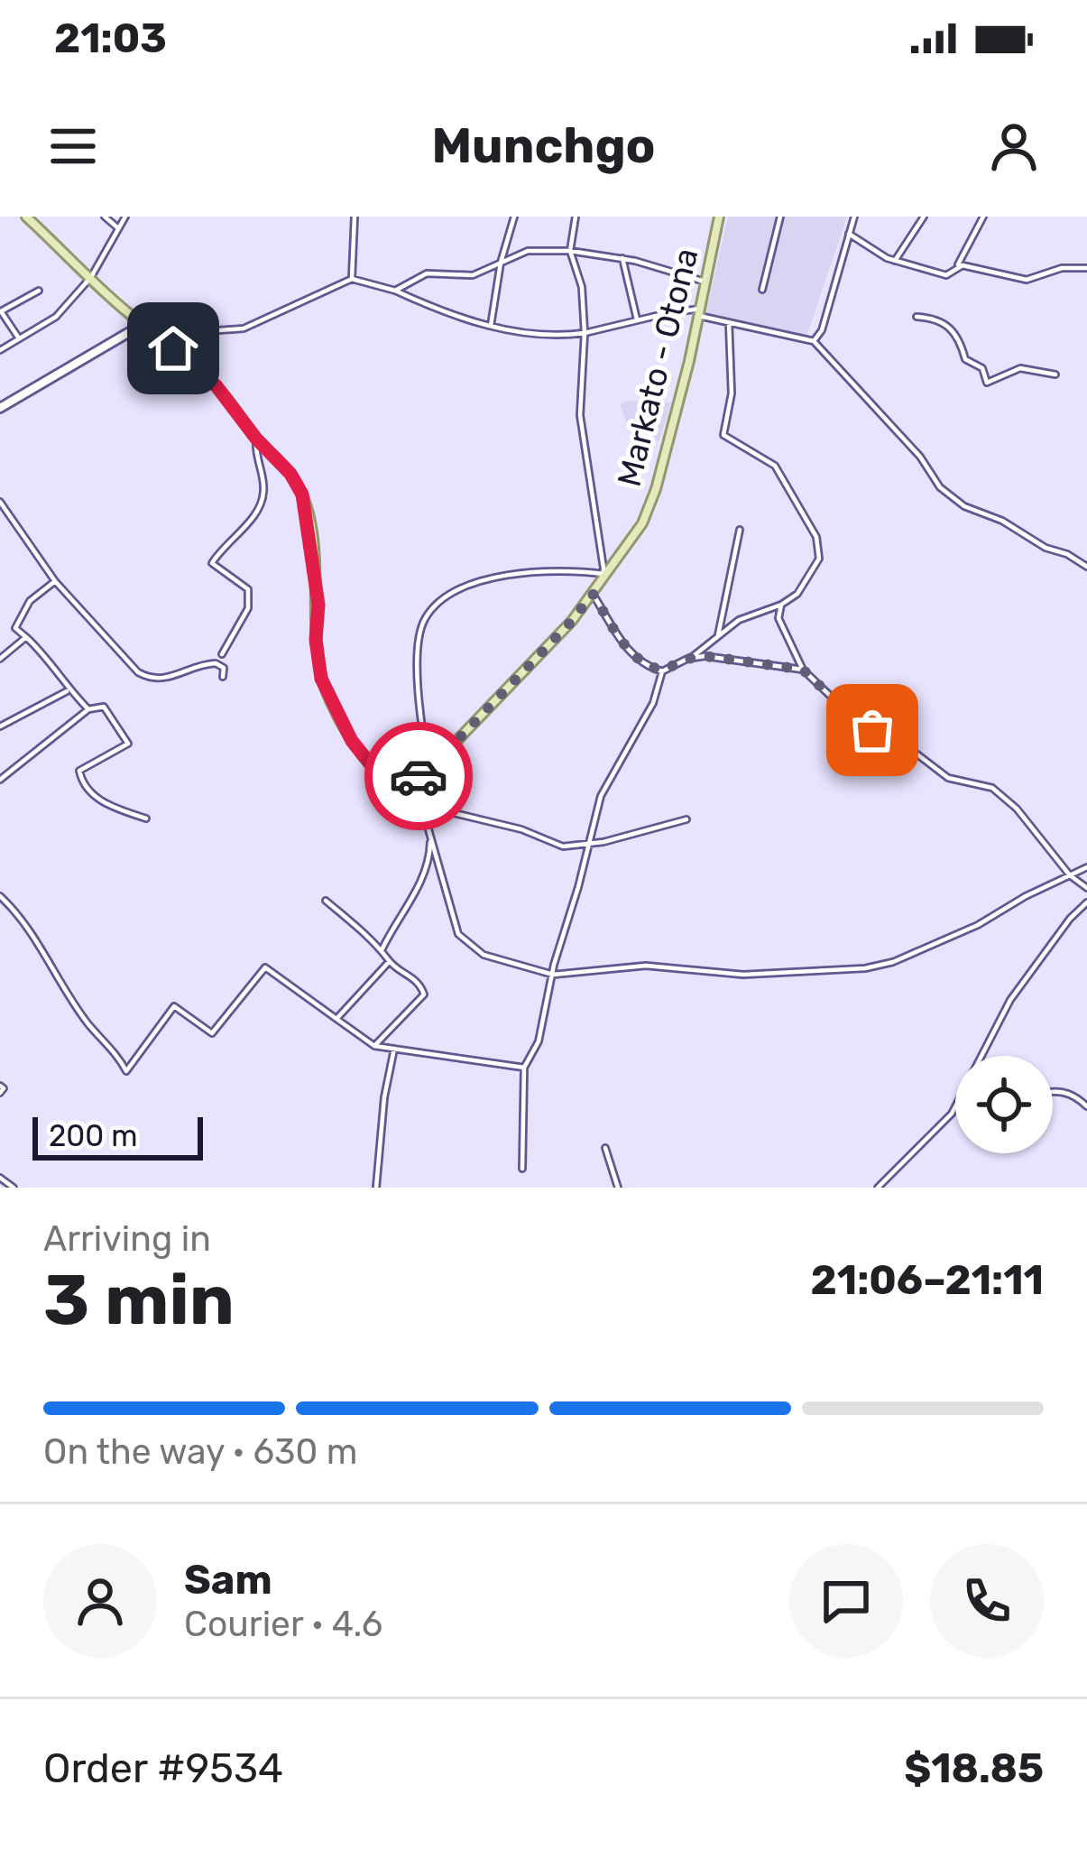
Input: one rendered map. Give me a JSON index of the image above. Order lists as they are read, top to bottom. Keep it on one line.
{"streets":{"main road":["Markato - Otona"]},"scale_bar":"200 m","page":{"status":"21:03","header":"Munchgo","scale":"200 m","heading":["3 min","Arriving in","21:06–21:11"],"panel":["Sam","Courier · 4.6","Order #9534","$18.85"],"bar":"On the way · 630 m"}}
